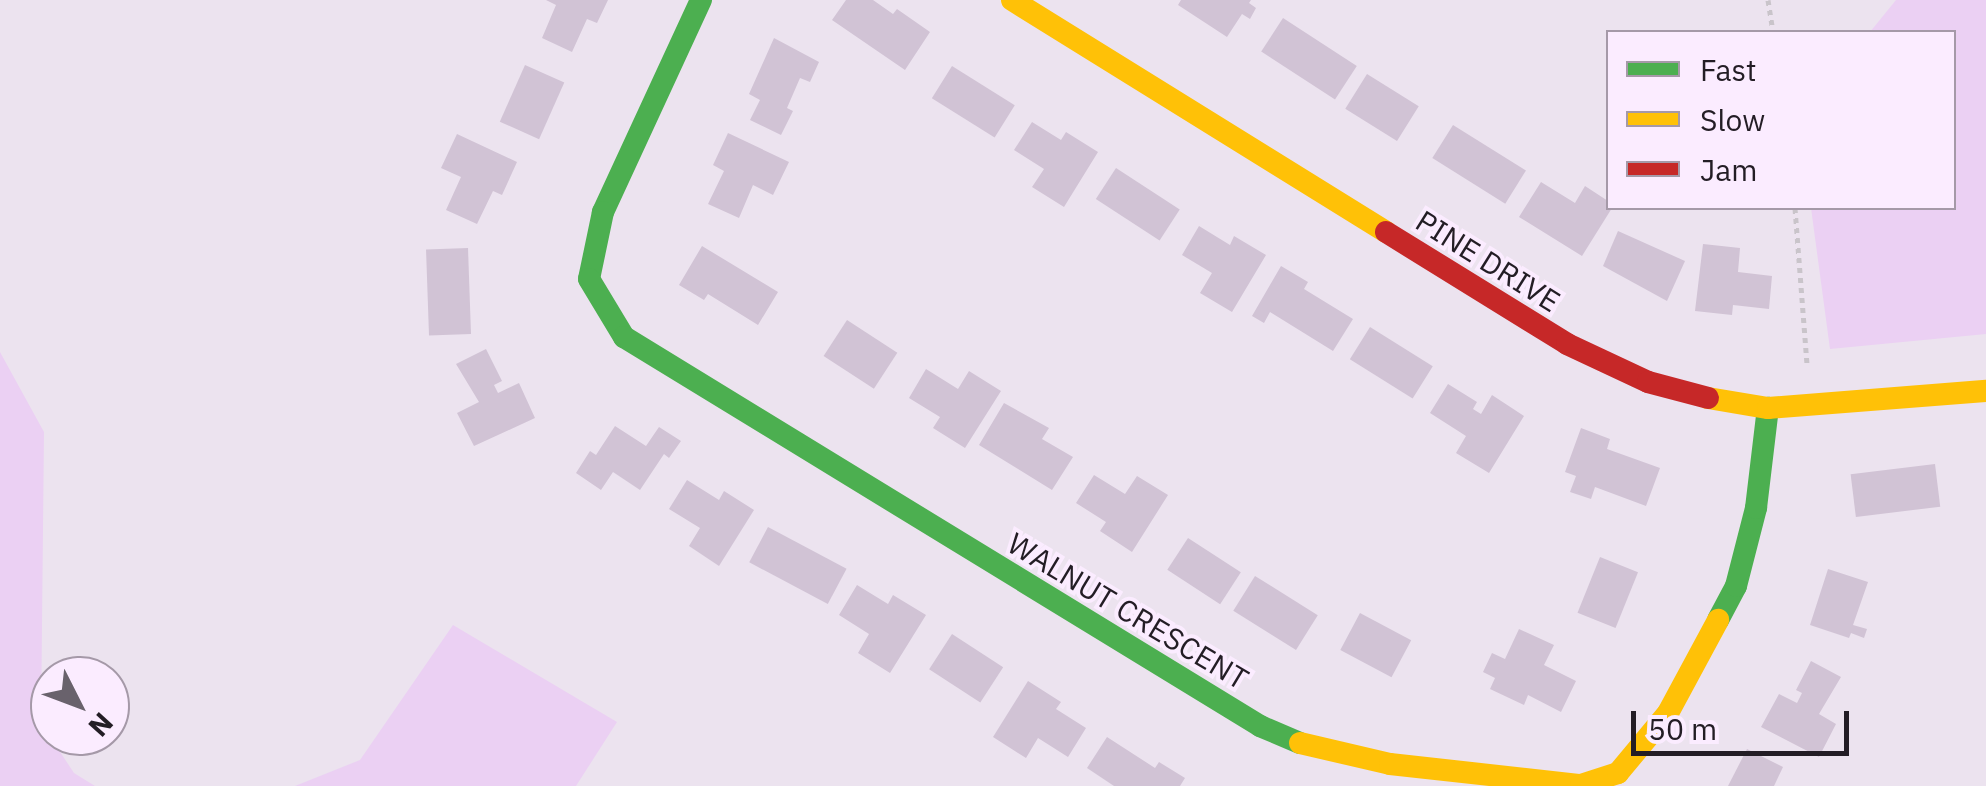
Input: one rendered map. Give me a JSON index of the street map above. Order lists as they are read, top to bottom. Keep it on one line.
{"streets":{"street":["PINE DRIVE","WALNUT CRESCENT"]},"crossings":[["PINE DRIVE","WALNUT CRESCENT"]],"legend":["Fast","Slow","Jam"],"scale_bar":"50 m","north":"bottom right"}
